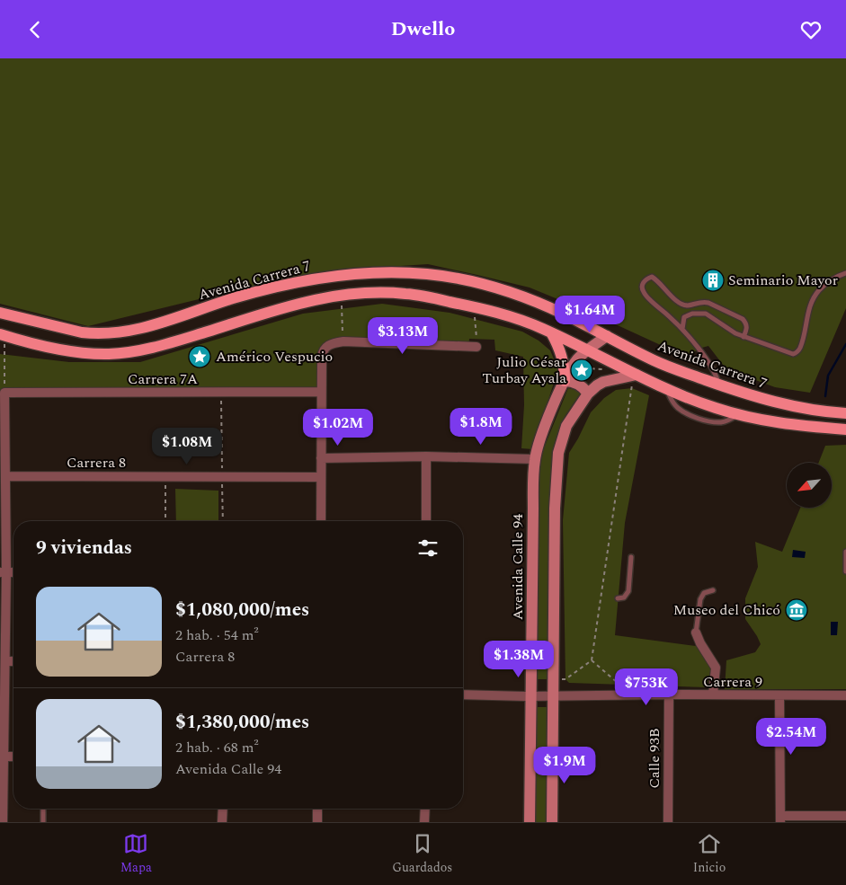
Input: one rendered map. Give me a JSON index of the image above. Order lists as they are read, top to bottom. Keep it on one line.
{"streets":{"main road":["Avenida Carrera 7","Avenida Calle 94"],"street":["Carrera 7A","Carrera 8","Carrera 9","Calle 93B"]},"crossings":[["Avenida Carrera 7","Avenida Calle 94"],["Avenida Calle 94","Carrera 9"],["Carrera 9","Calle 93B"]],"places":{"building":["Seminario Mayor"],"place":["Américo Vespucio","Julio César Turbay Ayala"],"museum":["Museo del Chicó"]},"north":"bottom left","page":{"header":"Dwello","price":["$1.64M","$3.13M","$1.8M","$1.02M","$1.08M","$1.38M","$753K","$2.54M","$1.9M"],"heading":"9 viviendas","list":[{"name":"$1,080,000/mes","note":"2 hab. · 54 m² · Carrera 8"},{"name":"$1,380,000/mes","note":"2 hab. · 68 m² · Avenida Calle 94"}],"tabs":["Mapa","Guardados","Inicio"]}}
